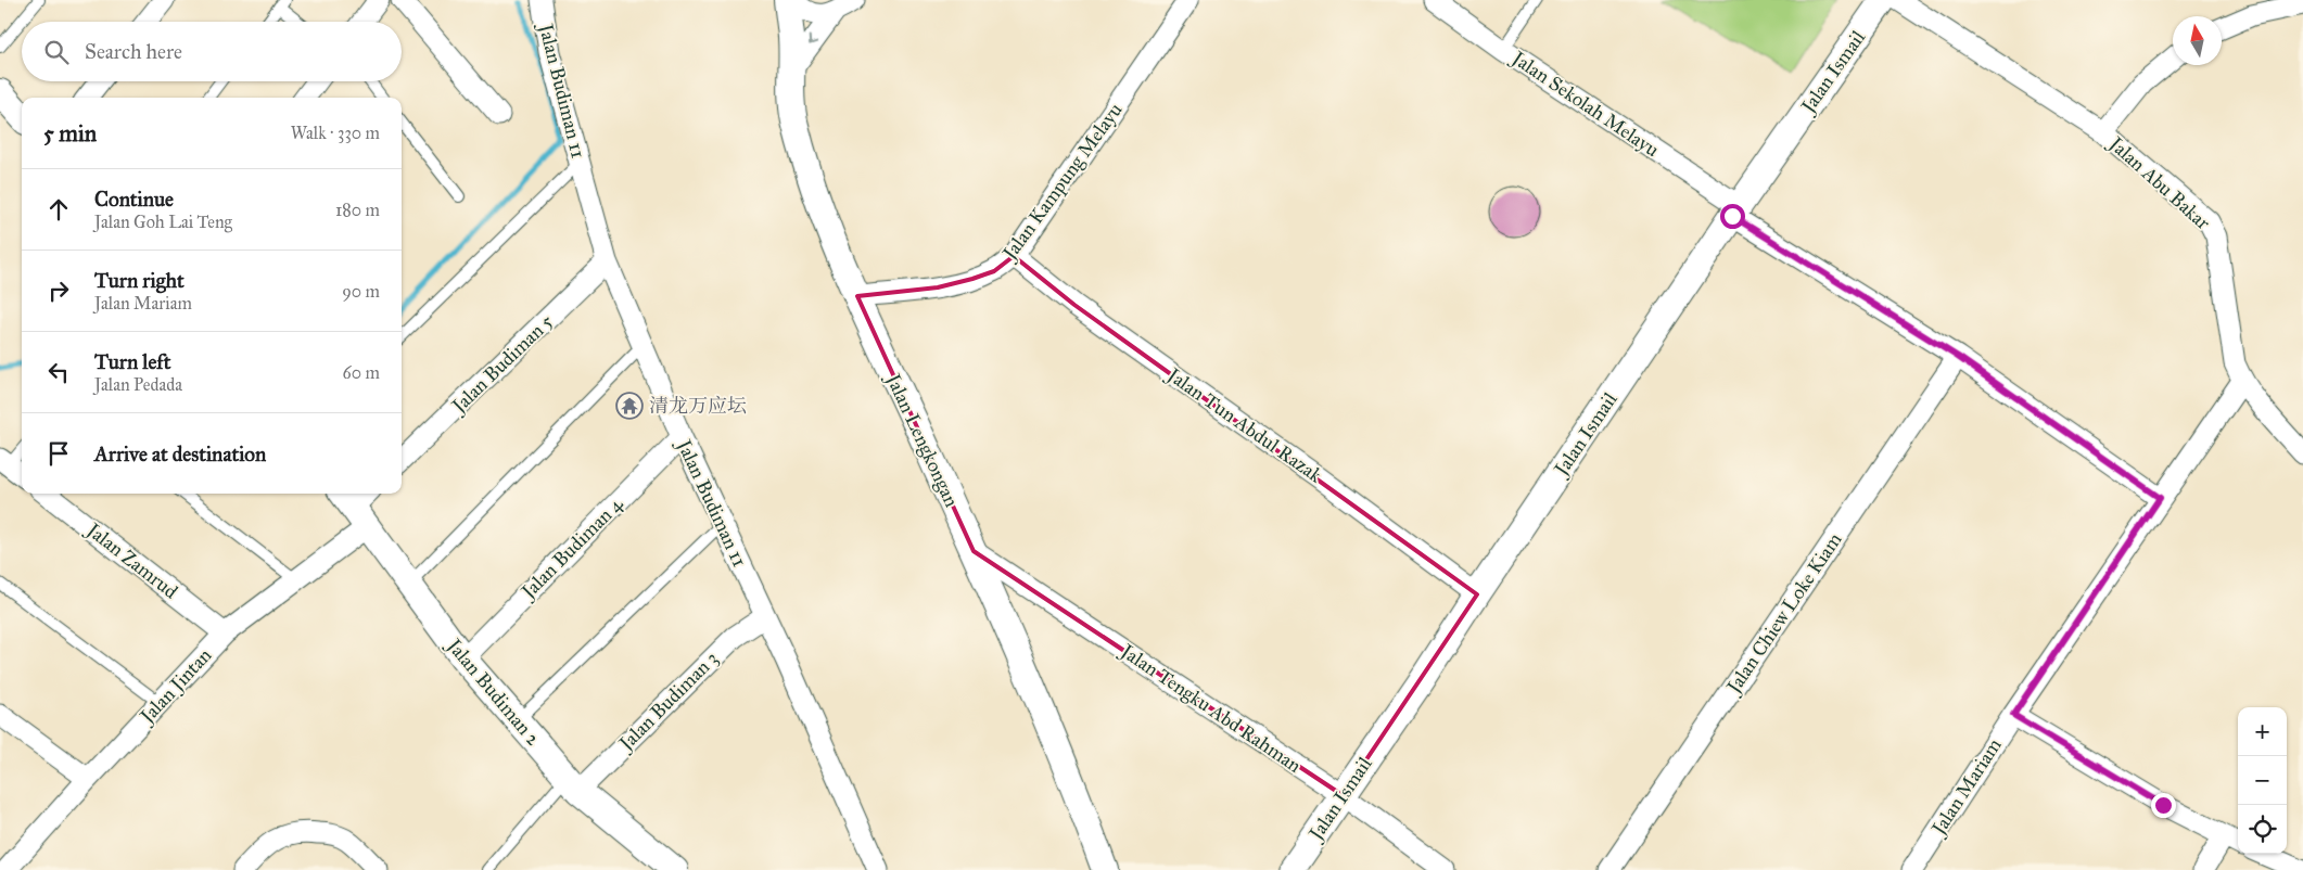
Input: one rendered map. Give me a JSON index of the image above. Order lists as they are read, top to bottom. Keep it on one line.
{"streets":{"street":["Jalan Ismail","Jalan Budiman 11","Jalan Sekolah Melayu","Jalan Kampung Melayu","Jalan Abu Bakar","Jalan Budiman 5","Jalan Tun Abdul Razak","Jalan Lengkongan","Jalan Budiman 4","Jalan Zamrud","Jalan Chiew Loke Kiam","Jalan Jintan","Jalan Budiman 2","Jalan Budiman 3","Jalan Tengku Abd Rahman","Jalan Mariam"]},"crossings":[["Jalan Ismail","Jalan Sekolah Melayu"],["Jalan Ismail","Jalan Tun Abdul Razak"],["Jalan Ismail","Jalan Tengku Abd Rahman"],["Jalan Budiman 11","Jalan Budiman 5"],["Jalan Budiman 11","Jalan Budiman 4"],["Jalan Budiman 11","Jalan Budiman 3"],["Jalan Sekolah Melayu","Jalan Chiew Loke Kiam"],["Jalan Sekolah Melayu","Jalan Mariam"],["Jalan Kampung Melayu","Jalan Tun Abdul Razak"],["Jalan Kampung Melayu","Jalan Lengkongan"],["Jalan Abu Bakar","Jalan Mariam"],["Jalan Lengkongan","Jalan Tengku Abd Rahman"],["Jalan Budiman 4","Jalan Budiman 2"],["Jalan Zamrud","Jalan Jintan"],["Jalan Jintan","Jalan Budiman 2"],["Jalan Budiman 2","Jalan Budiman 3"]],"places":{"temple":["清龙万应坛"]},"north":"top","page":{"search":"Search here","heading":["5 min","Walk · 330 m"],"list":[["Continue","Jalan Goh Lai Teng","180 m"],["Turn right","Jalan Mariam","90 m"],["Turn left","Jalan Pedada","60 m"],"Arrive at destination"],"map_buttons":["+","−"]}}
